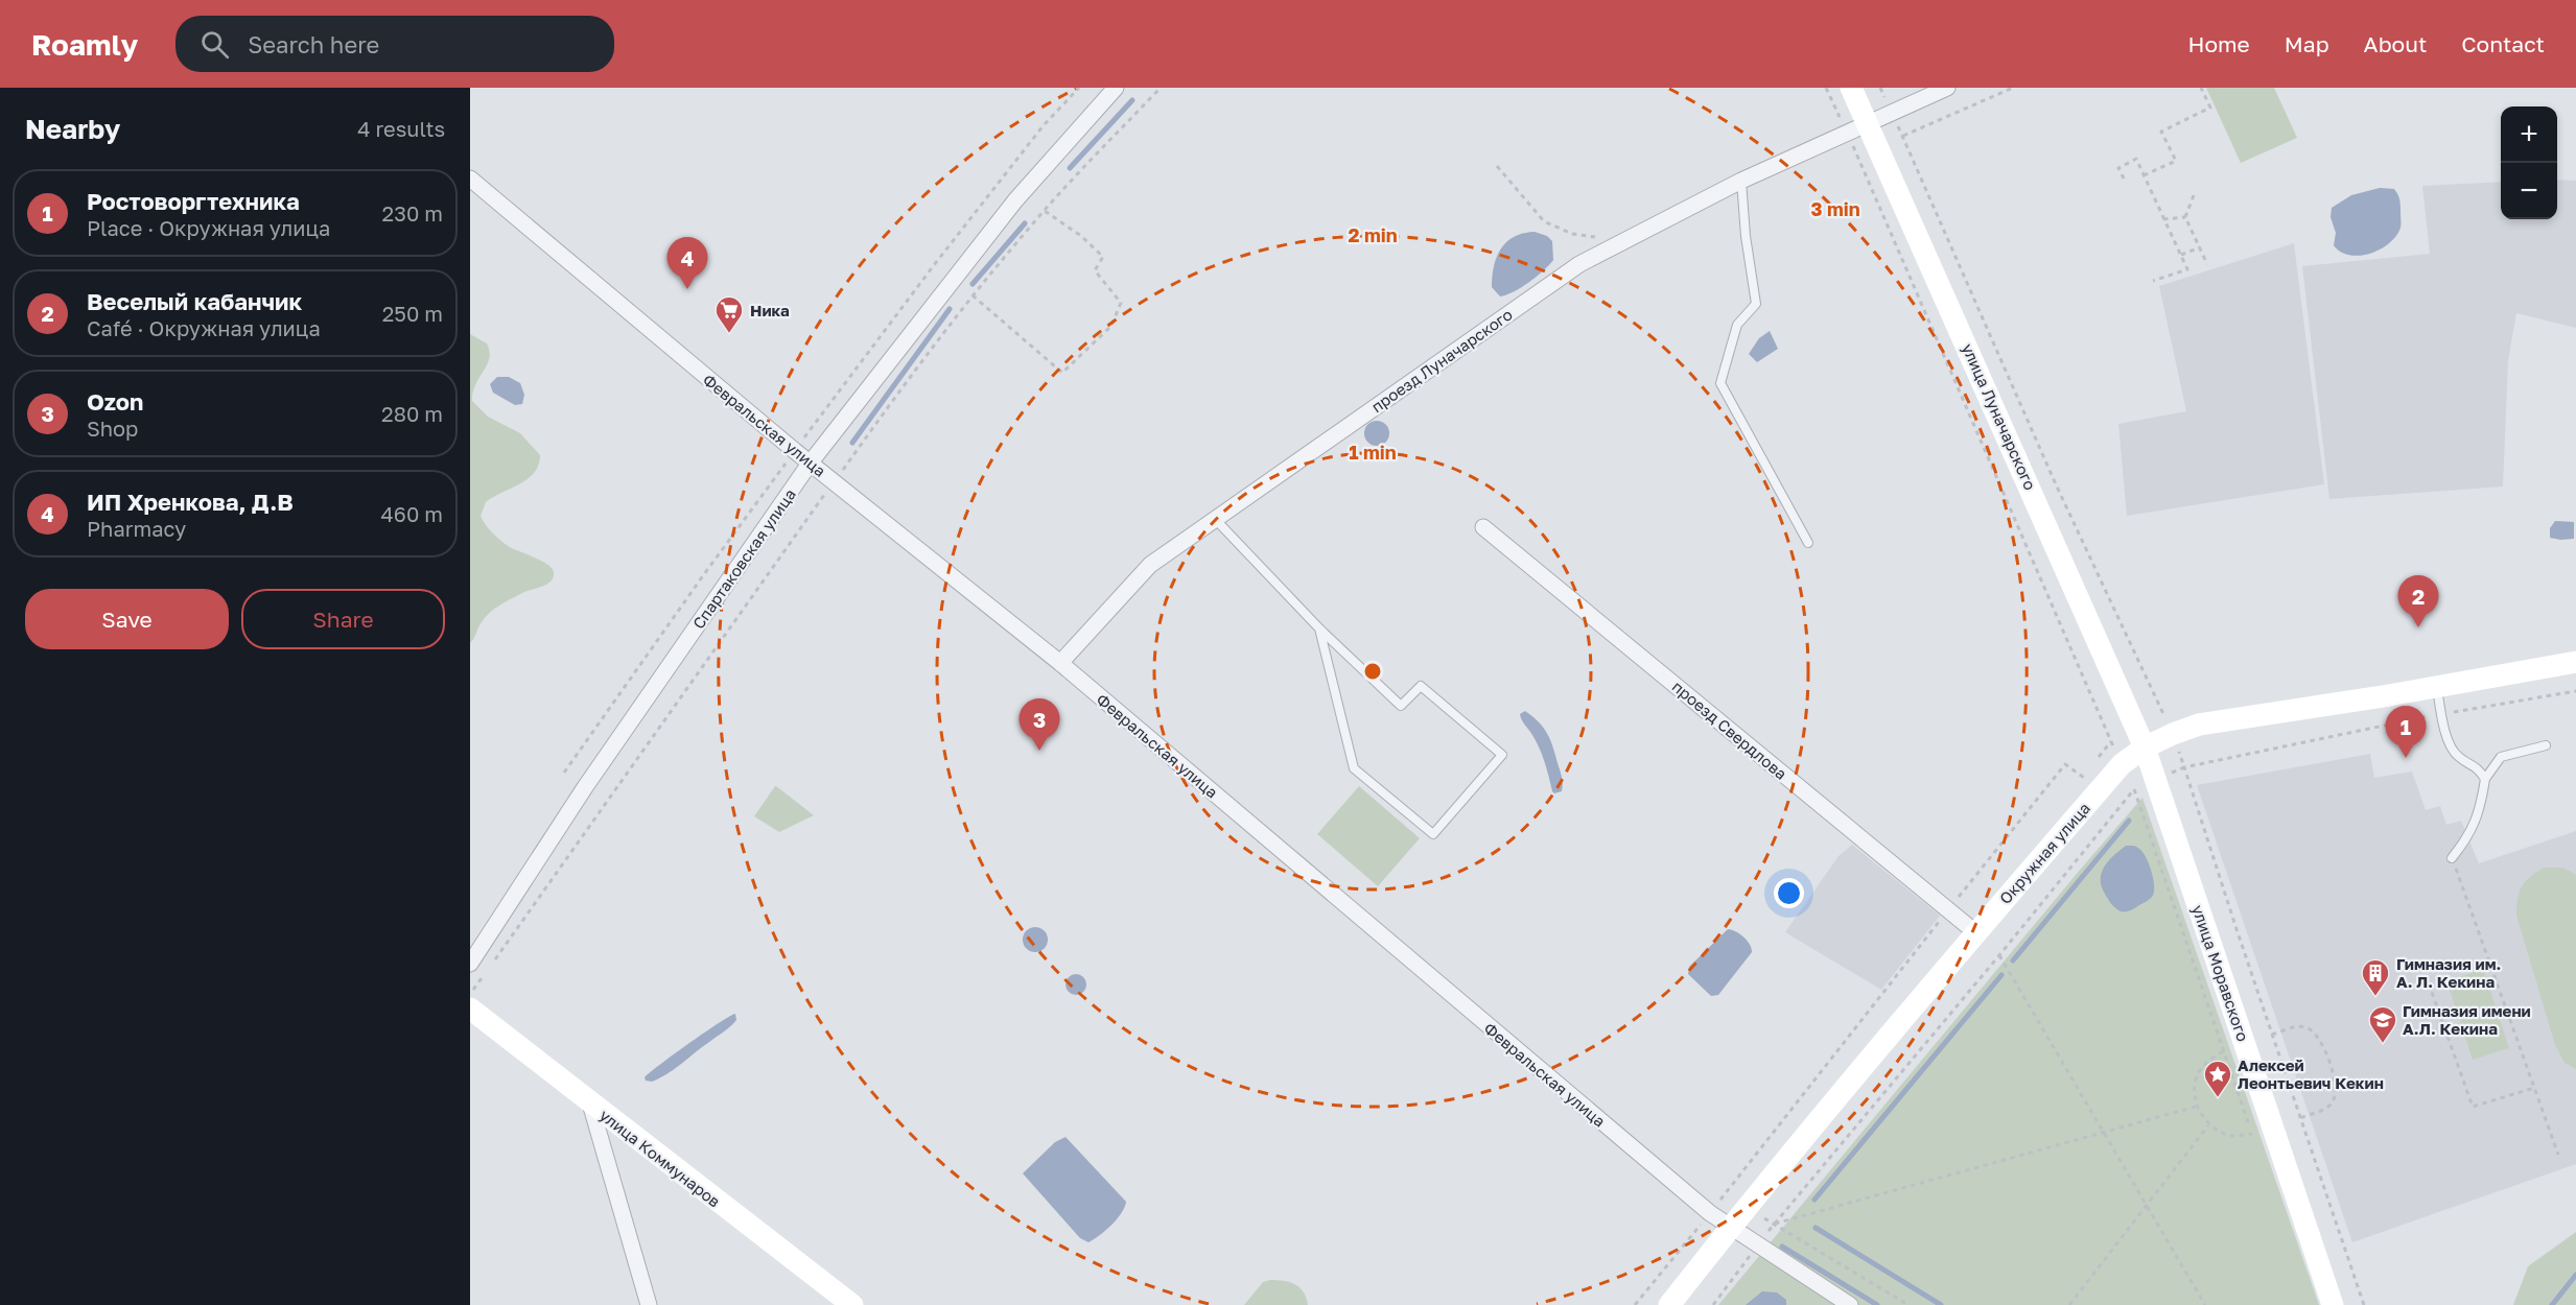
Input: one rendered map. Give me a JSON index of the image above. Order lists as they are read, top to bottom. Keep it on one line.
{"streets":{"street":["проезд Луначарского","улица Луначарского","Февральская улица","Спартаковская улица","проезд Свердлова","Окружная улица","улица Моравского","улица Коммунаров"]},"crossings":[["проезд Луначарского","улица Луначарского"],["проезд Луначарского","Февральская улица"],["улица Луначарского","Окружная улица"],["улица Луначарского","улица Моравского"],["Февральская улица","Спартаковская улица"],["Февральская улица","Окружная улица"],["проезд Свердлова","Окружная улица"],["Окружная улица","улица Моравского"]],"places":{"supermarket":["Ника"],"building":["Гимназия им. А. Л. Кекина"],"school or university":["Гимназия имени А.Л. Кекина"],"place":["Алексей Леонтьевич Кекин"]},"page":{"header":"Roamly","search":"Search here","nav":["Home","Map","About","Contact"],"heading":["Nearby","4 results"],"map_buttons":["+","−"],"list":[{"mark":"1","name":"Ростоворгтехника","note":"Place · Окружная улица","value":"230 m"},{"mark":"2","name":"Веселый кабанчик","note":"Café · Окружная улица","value":"250 m"},{"mark":"3","name":"Ozon","note":"Shop","value":"280 m"},{"mark":"4","name":"ИП Хренкова, Д.В","note":"Pharmacy","value":"460 m"}],"pins":["4","2","3","1"],"buttons":["Save","Share"]},"rings":["3 min","2 min","1 min"]}
